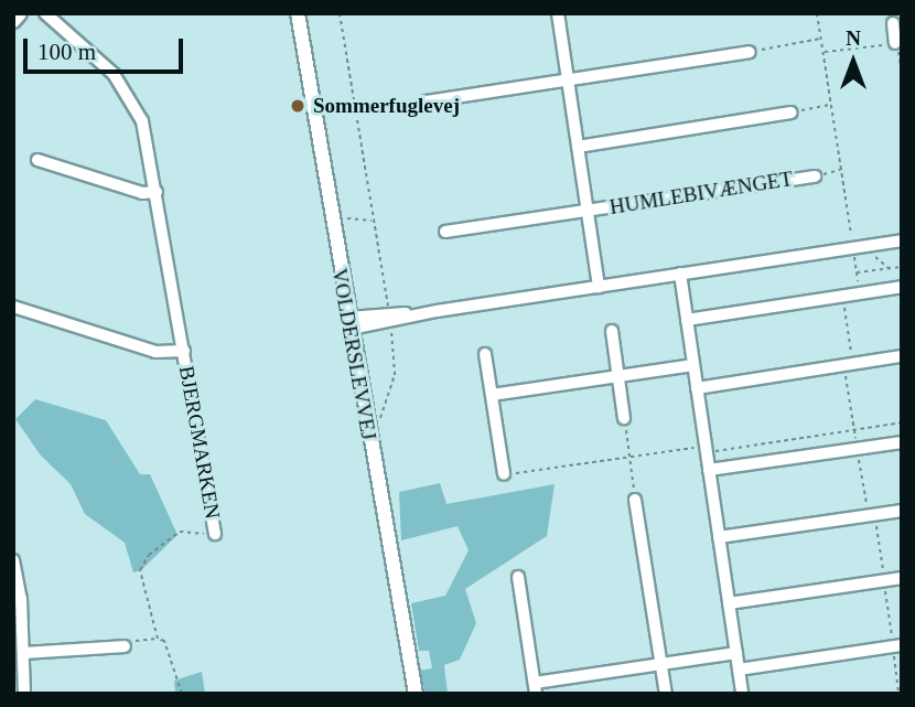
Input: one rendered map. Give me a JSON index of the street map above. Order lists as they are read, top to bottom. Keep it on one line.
{"streets":{"street":["HUMLEBIVÆNGET","VOLDERSLEVVEJ","BJERGMARKEN"]},"places":["Sommerfuglevej"],"scale_bar":"100 m","north":"top"}
